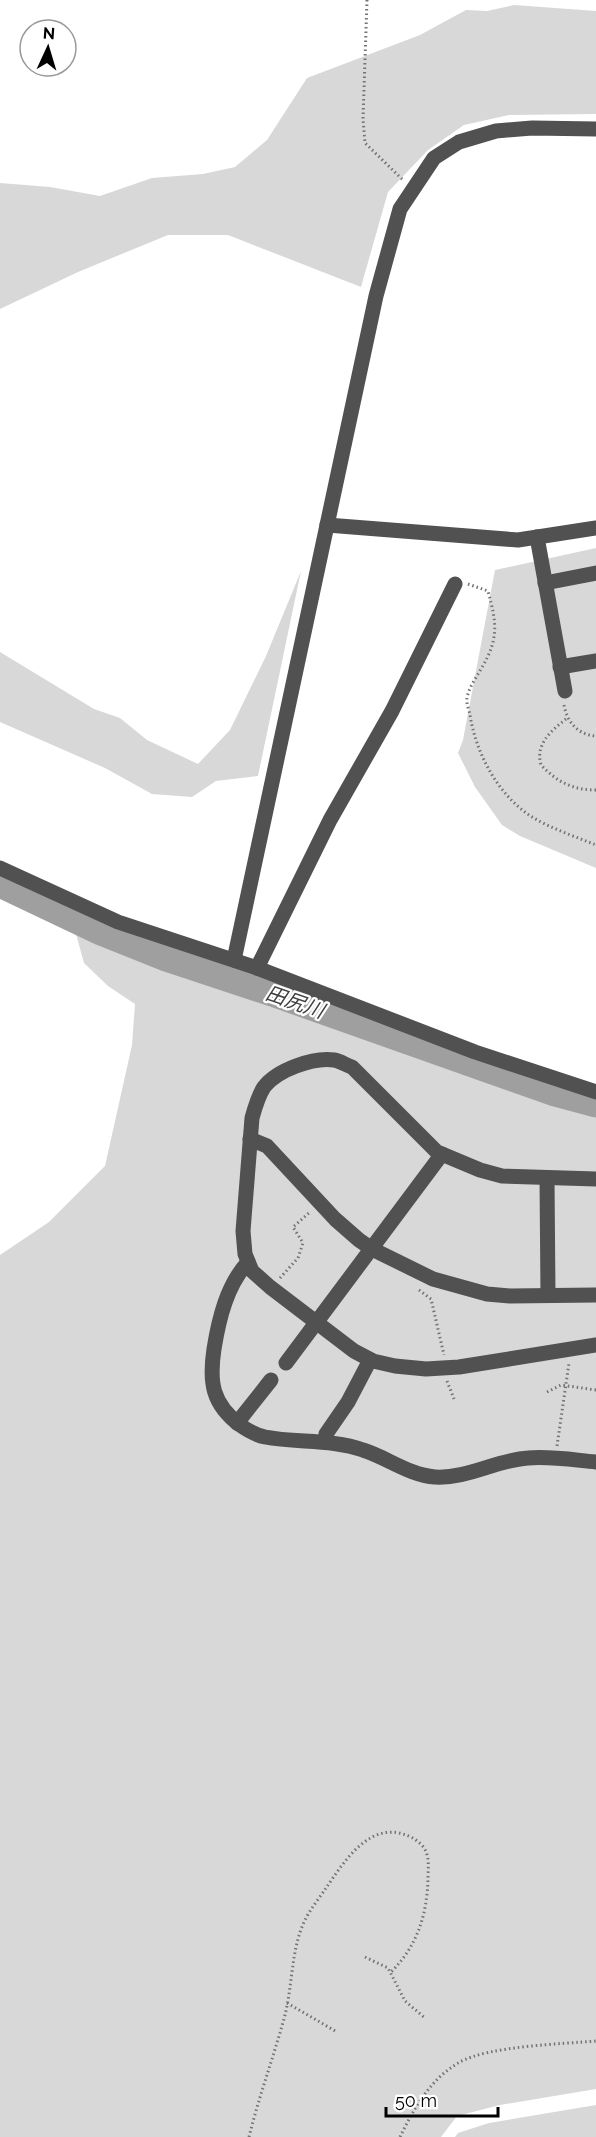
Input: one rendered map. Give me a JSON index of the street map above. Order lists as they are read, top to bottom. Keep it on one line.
{"water":["田尻川"],"scale_bar":"50 m","north":"top"}
